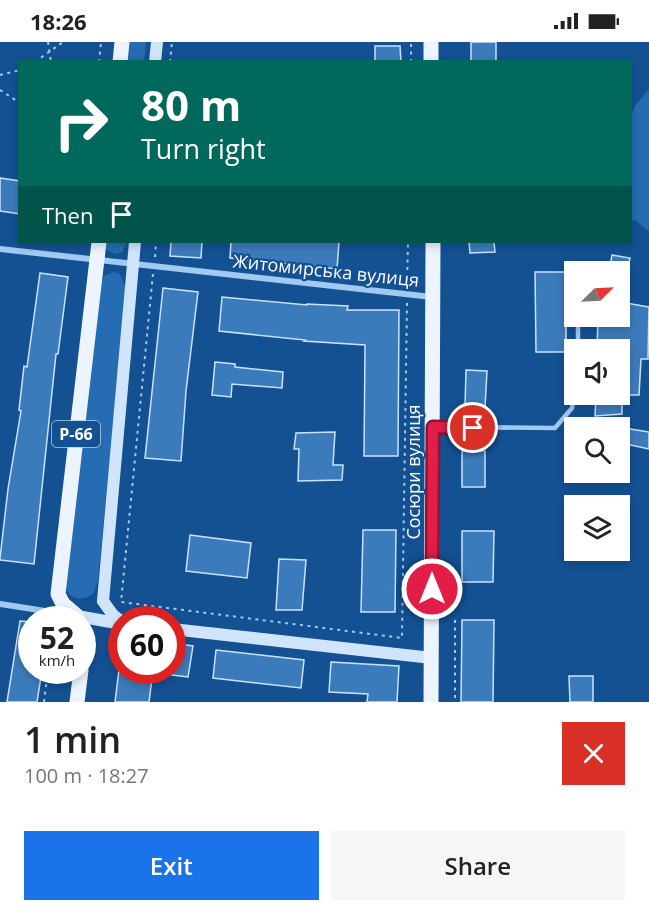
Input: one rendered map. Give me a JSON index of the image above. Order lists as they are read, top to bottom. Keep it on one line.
{"streets":{"main road":["Р-66","Сосюри вулиця"],"street":["Житомирська вулиця"]},"crossings":[["Житомирська вулиця","Р-66"],["Житомирська вулиця","Сосюри вулиця"]],"north":"top right","page":{"status":"18:26","turn":["80 m","Turn right"],"then":"Then","speed":"52 km/h","limit":"60","heading":["1 min","100 m · 18:27"],"buttons":["Exit","Share"]}}
